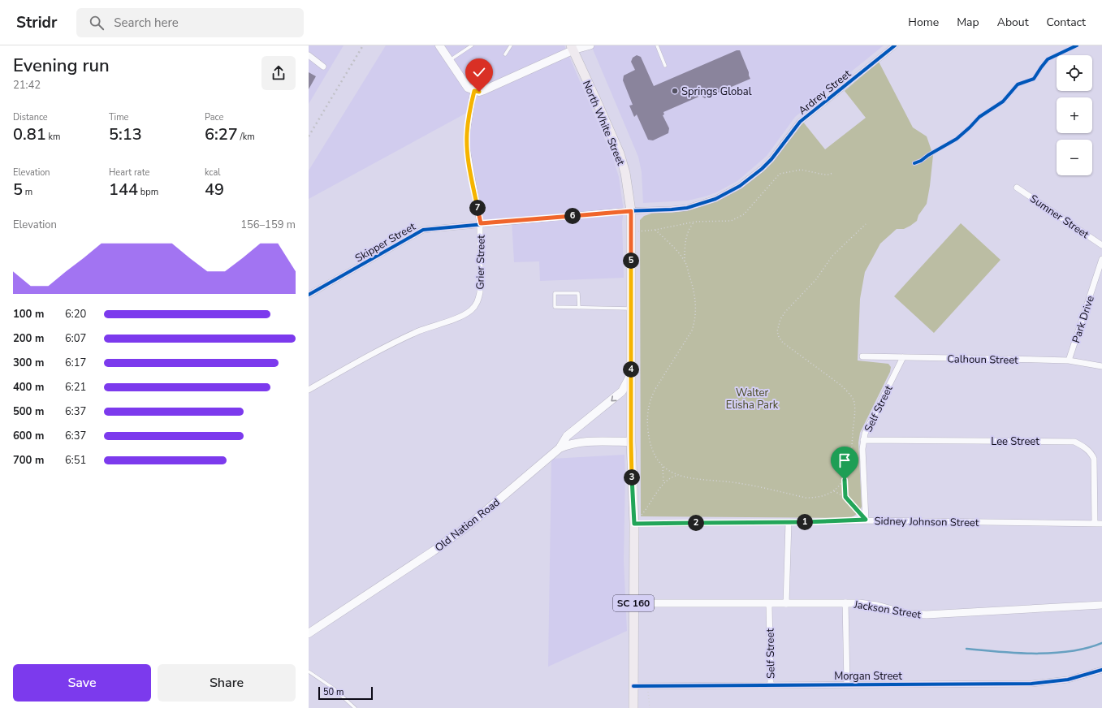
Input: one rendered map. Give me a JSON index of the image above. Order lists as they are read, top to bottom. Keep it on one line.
{"streets":{"main road":["North White Street","Old Nation Road","SC 160"],"street":["Ardrey Street","Sumner Street","Skipper Street","Grier Street","Park Drive","Calhoun Street","Self Street","Lee Street","Sidney Johnson Street","Jackson Street","Morgan Street"]},"crossings":[["Ardrey Street","North White Street"],["Ardrey Street","Skipper Street"],["North White Street","Skipper Street"],["North White Street","Sidney Johnson Street"],["North White Street","Old Nation Road"],["North White Street","Jackson Street"],["North White Street","Morgan Street"],["Skipper Street","Grier Street"],["Park Drive","Calhoun Street"],["Calhoun Street","Self Street"],["Self Street","Lee Street"],["Self Street","Sidney Johnson Street"],["Self Street","Jackson Street"],["Self Street","Morgan Street"],["Lee Street","Sidney Johnson Street"]],"parks":["Walter Elisha Park"],"places":["Springs Global"],"scale_bar":"50 m","page":{"header":"Stridr","search":"Search here","nav":["Home","Map","About","Contact"],"heading":["Evening run","21:42"],"map_buttons":["+","−"],"stats":[["Distance","0.81 km"],["Time","5:13"],["Pace","6:27 /km"],["Elevation","5 m"],["Heart rate","144 bpm"],["kcal","49"]],"pins":["7","6","5","4","3","1","2"],"chart":["Elevation","156–159 m"],"list":[{"name":"100 m","note":"6:20"},{"name":"200 m","note":"6:07"},{"name":"300 m","note":"6:17"},{"name":"400 m","note":"6:21"},{"name":"500 m","note":"6:37"},{"name":"600 m","note":"6:37"},{"name":"700 m","note":"6:51"}],"buttons":["Save","Share"],"scale":"50 m"}}
